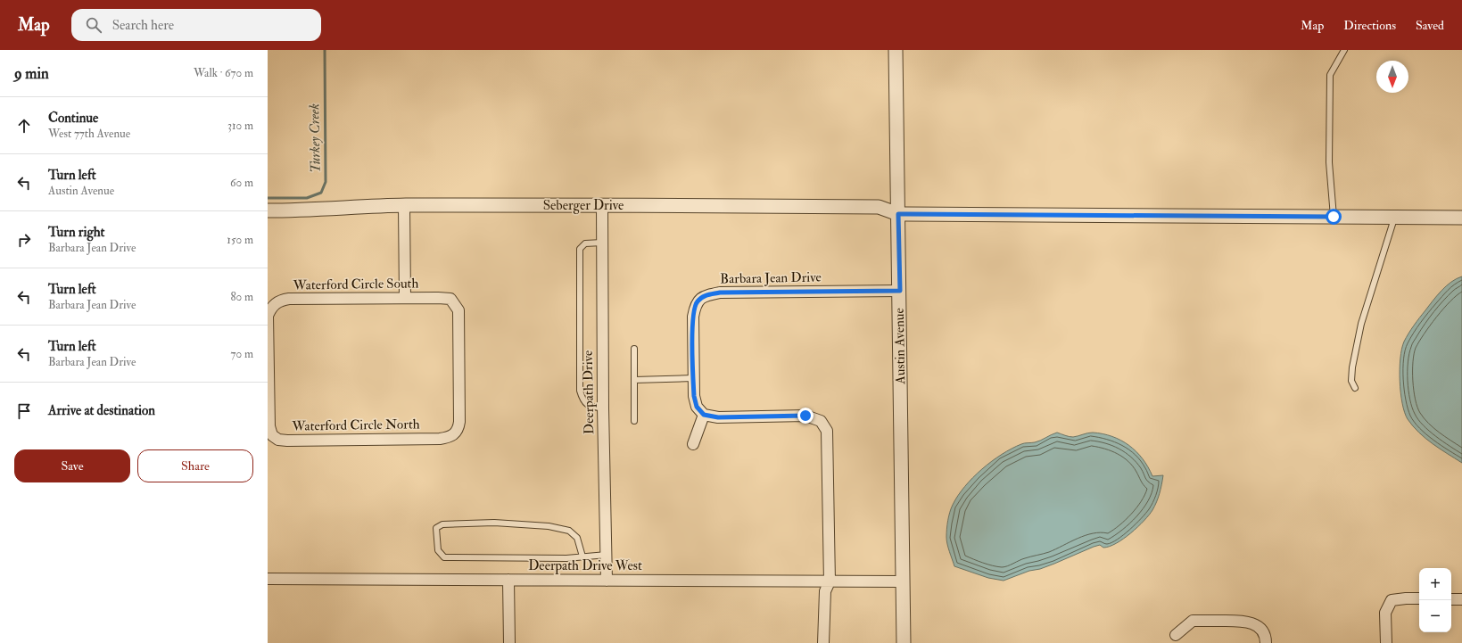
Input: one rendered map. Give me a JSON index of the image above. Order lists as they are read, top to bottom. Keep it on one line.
{"streets":{"street":["Seberger Drive","Barbara Jean Drive","Waterford Circle South","Austin Avenue","Deerpath Drive","Waterford Circle North","Deerpath Drive West"]},"crossings":[["Seberger Drive","Austin Avenue"],["Seberger Drive","Deerpath Drive"],["Barbara Jean Drive","Austin Avenue"],["Waterford Circle South","Waterford Circle North"],["Austin Avenue","Deerpath Drive West"],["Deerpath Drive","Deerpath Drive West"]],"water":["Turkey Creek"],"north":"bottom","page":{"header":"Map","search":"Search here","nav":["Map","Directions","Saved"],"heading":["9 min","Walk · 670 m"],"list":[["Continue","West 77th Avenue","310 m"],["Turn left","Austin Avenue","60 m"],["Turn right","Barbara Jean Drive","150 m"],["Turn left","Barbara Jean Drive","80 m"],["Turn left","Barbara Jean Drive","70 m"],"Arrive at destination"],"buttons":["Save","Share"],"map_buttons":["+","−"]}}
